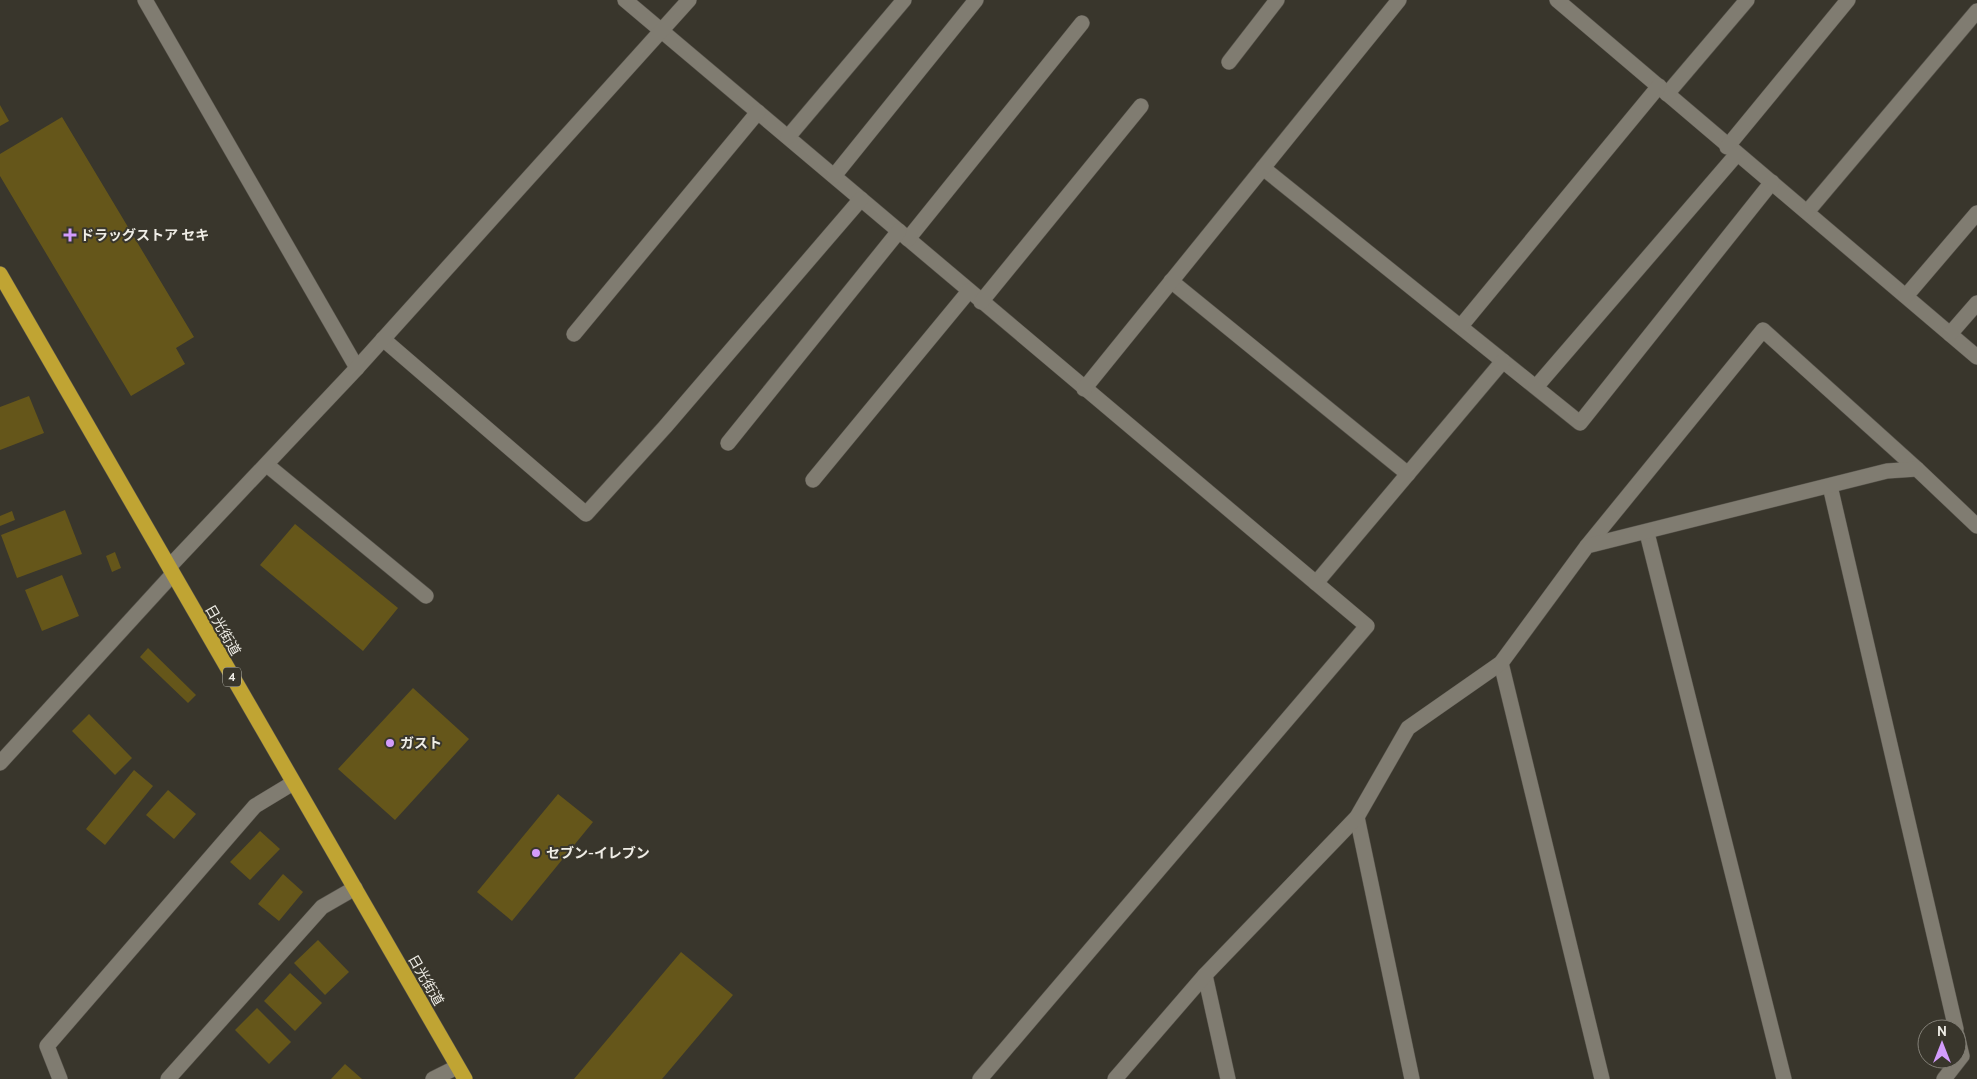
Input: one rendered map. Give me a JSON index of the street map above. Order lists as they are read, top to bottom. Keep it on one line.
{"streets":{"highway":["日光街道","4"]},"places":{"health":["ドラッグストア セキ"],"other":["ガスト","セブン-イレブン"]},"north":"top"}
